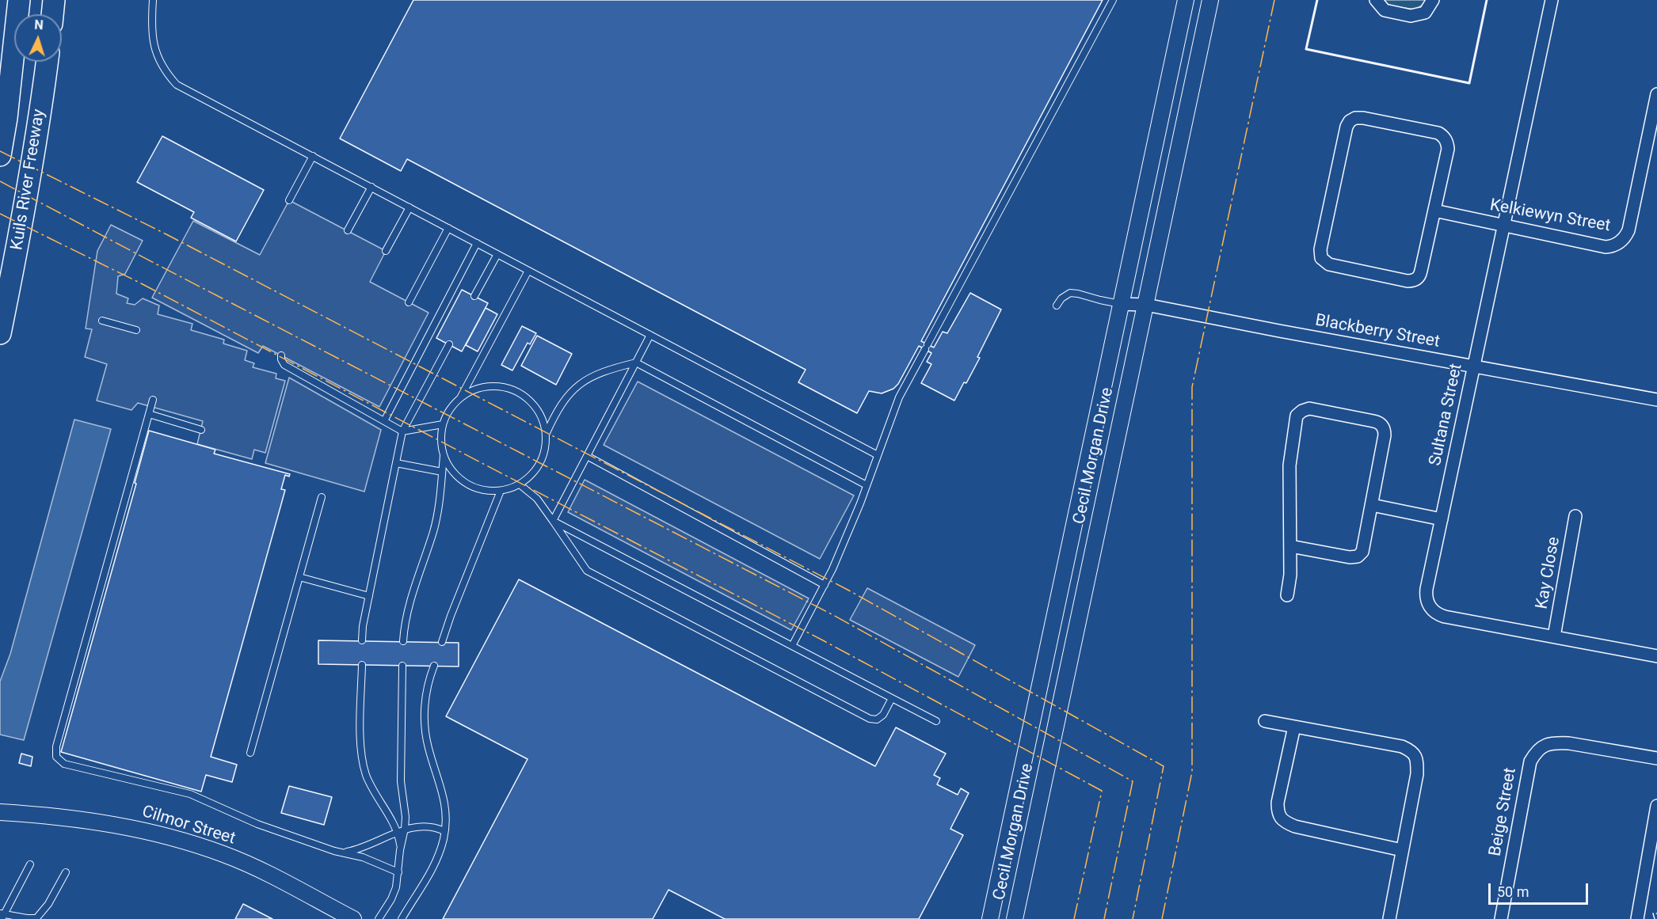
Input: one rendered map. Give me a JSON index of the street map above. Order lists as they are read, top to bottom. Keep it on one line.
{"streets":{"highway":["Kuils River Freeway"],"street":["Kelkiewyn Street","Blackberry Street","Sultana Street","Cecil Morgan Drive","Kay Close","Beige Street","Cilmor Street"]},"crossings":[["Kelkiewyn Street","Sultana Street"],["Blackberry Street","Sultana Street"],["Blackberry Street","Cecil Morgan Drive"],["Sultana Street","Kay Close"]],"scale_bar":"50 m","north":"top"}
